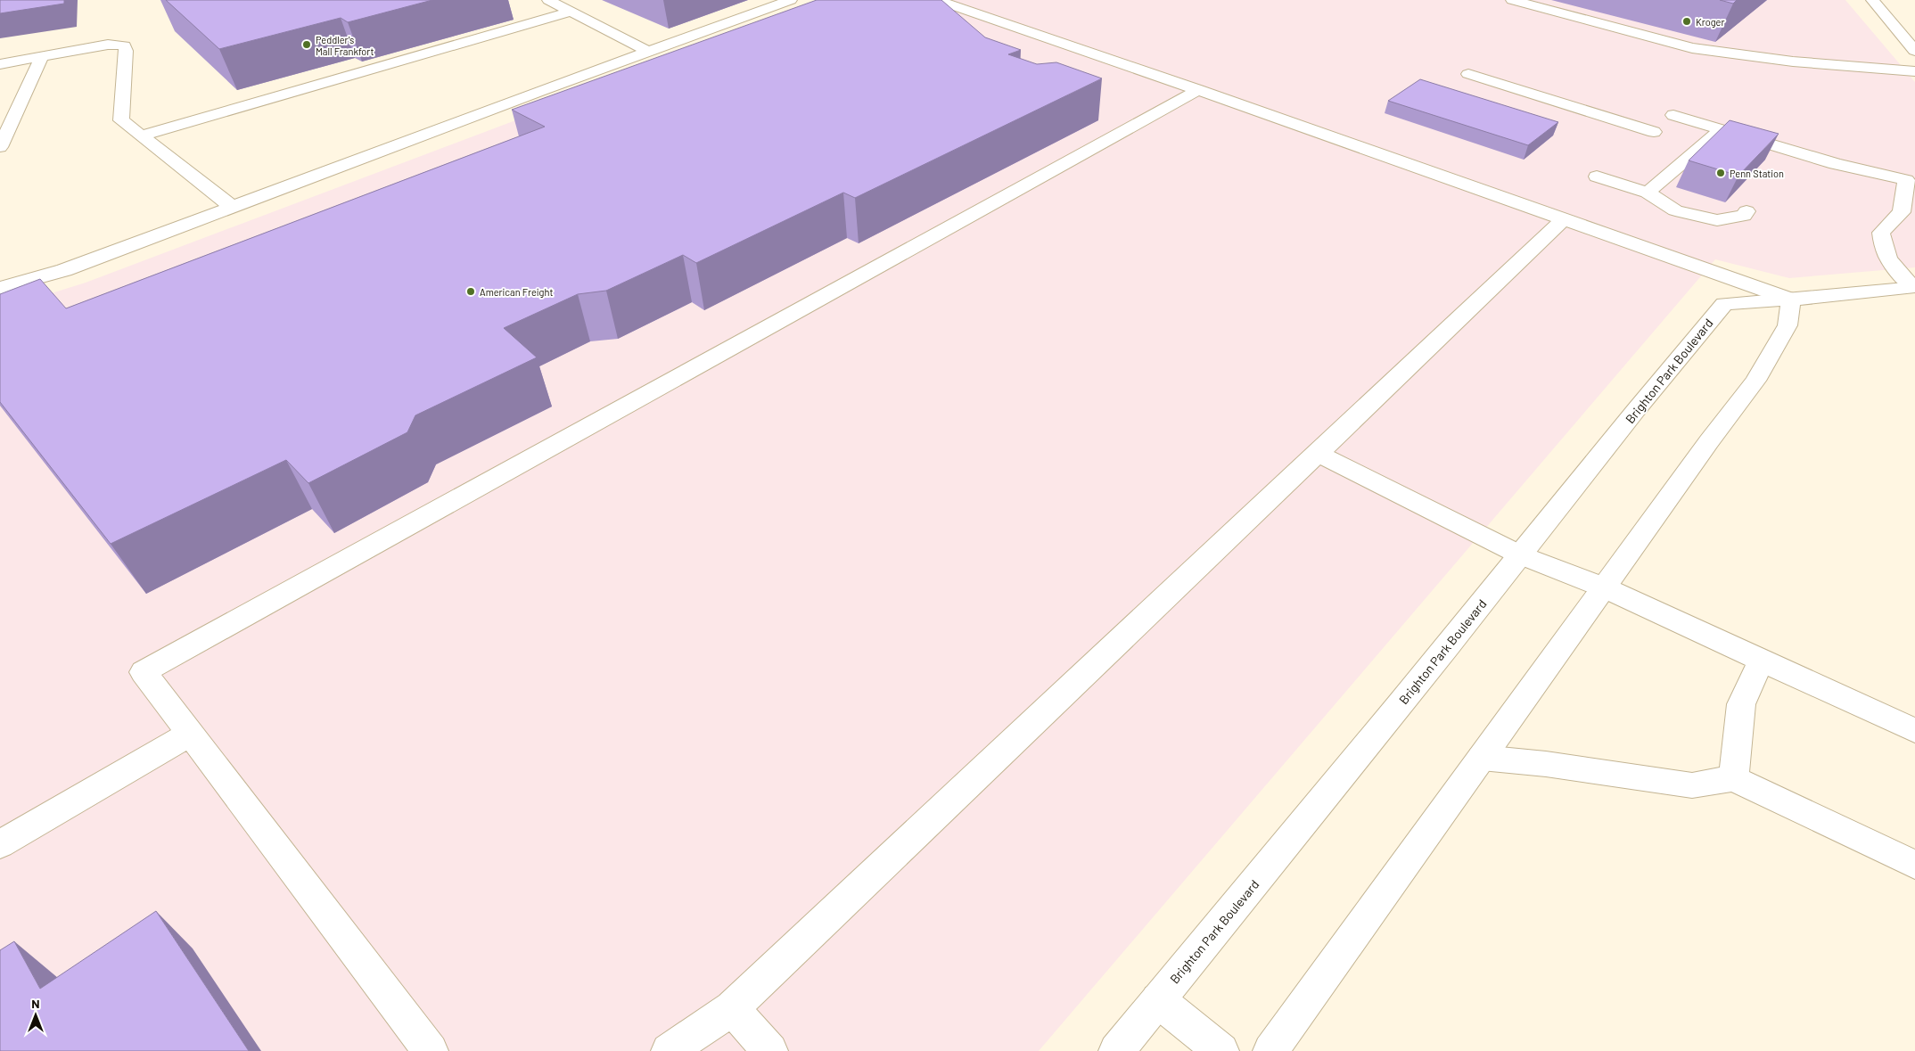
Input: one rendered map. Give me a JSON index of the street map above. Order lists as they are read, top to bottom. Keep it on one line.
{"streets":{"street":["Brighton Park Boulevard"]},"places":["Kroger","Peddler's Mall Frankfort","Penn Station","American Freight"],"north":"top"}
